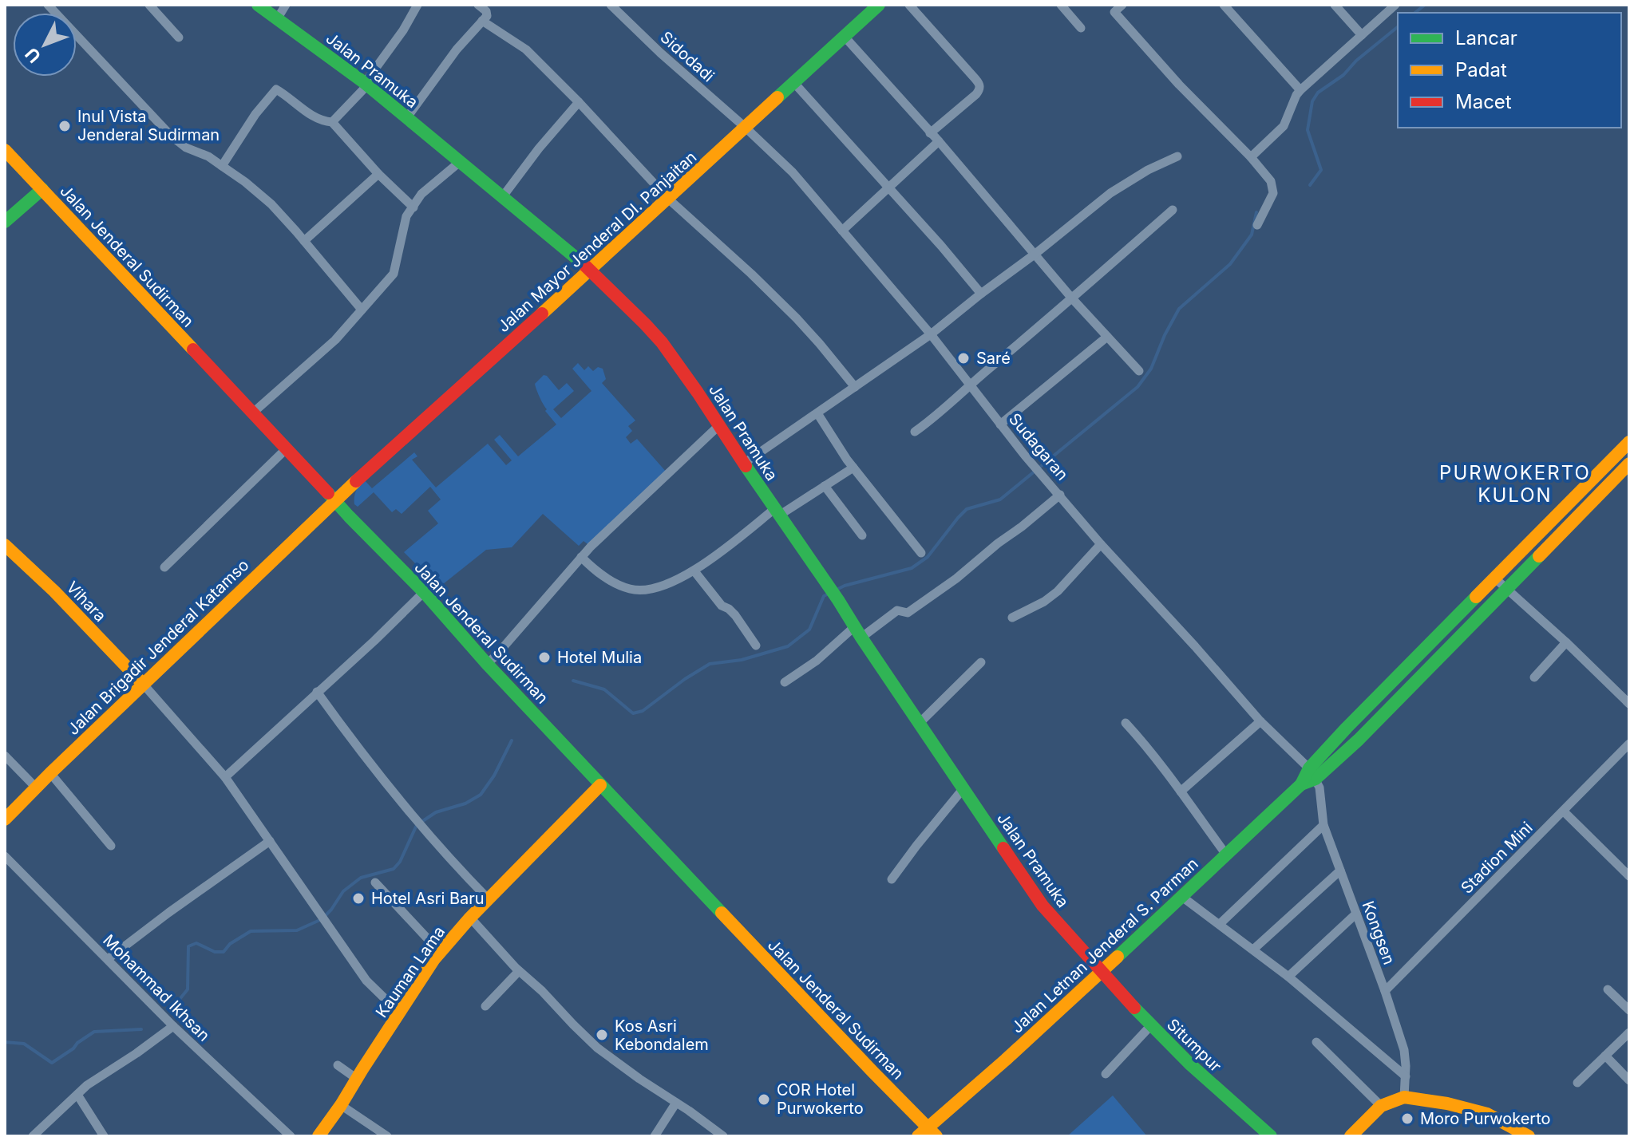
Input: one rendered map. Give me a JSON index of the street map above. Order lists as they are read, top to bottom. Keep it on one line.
{"streets":{"street":["Sidodadi","Jalan Pramuka","Jalan Mayor Jenderal DI. Panjaitan","Jalan Jenderal Sudirman","Sudagaran","Vihara","Jalan Brigadir Jenderal Katamso","Stadion Mini","Kongsen","Jalan Letnan Jenderal S. Parman","Kauman Lama","Mohammad Ikhsan","Situmpur"]},"crossings":[["Sidodadi","Jalan Mayor Jenderal DI. Panjaitan"],["Sidodadi","Sudagaran"],["Jalan Pramuka","Jalan Mayor Jenderal DI. Panjaitan"],["Jalan Pramuka","Jalan Letnan Jenderal S. Parman"],["Jalan Pramuka","Situmpur"],["Jalan Mayor Jenderal DI. Panjaitan","Jalan Jenderal Sudirman"],["Jalan Mayor Jenderal DI. Panjaitan","Sudagaran"],["Jalan Mayor Jenderal DI. Panjaitan","Jalan Brigadir Jenderal Katamso"],["Jalan Jenderal Sudirman","Jalan Brigadir Jenderal Katamso"],["Jalan Jenderal Sudirman","Jalan Letnan Jenderal S. Parman"],["Jalan Jenderal Sudirman","Kauman Lama"],["Sudagaran","Kongsen"],["Sudagaran","Jalan Letnan Jenderal S. Parman"],["Vihara","Jalan Brigadir Jenderal Katamso"],["Stadion Mini","Kongsen"],["Kongsen","Jalan Letnan Jenderal S. Parman"],["Jalan Letnan Jenderal S. Parman","Situmpur"]],"districts":["PURWOKERTO KULON"],"places":["Inul Vista Jenderal Sudirman","Saré","Hotel Mulia","Hotel Asri Baru","Kos Asri Kebondalem","COR Hotel Purwokerto","Moro Purwokerto"],"legend":["Lancar","Padat","Macet"],"north":"bottom left"}
